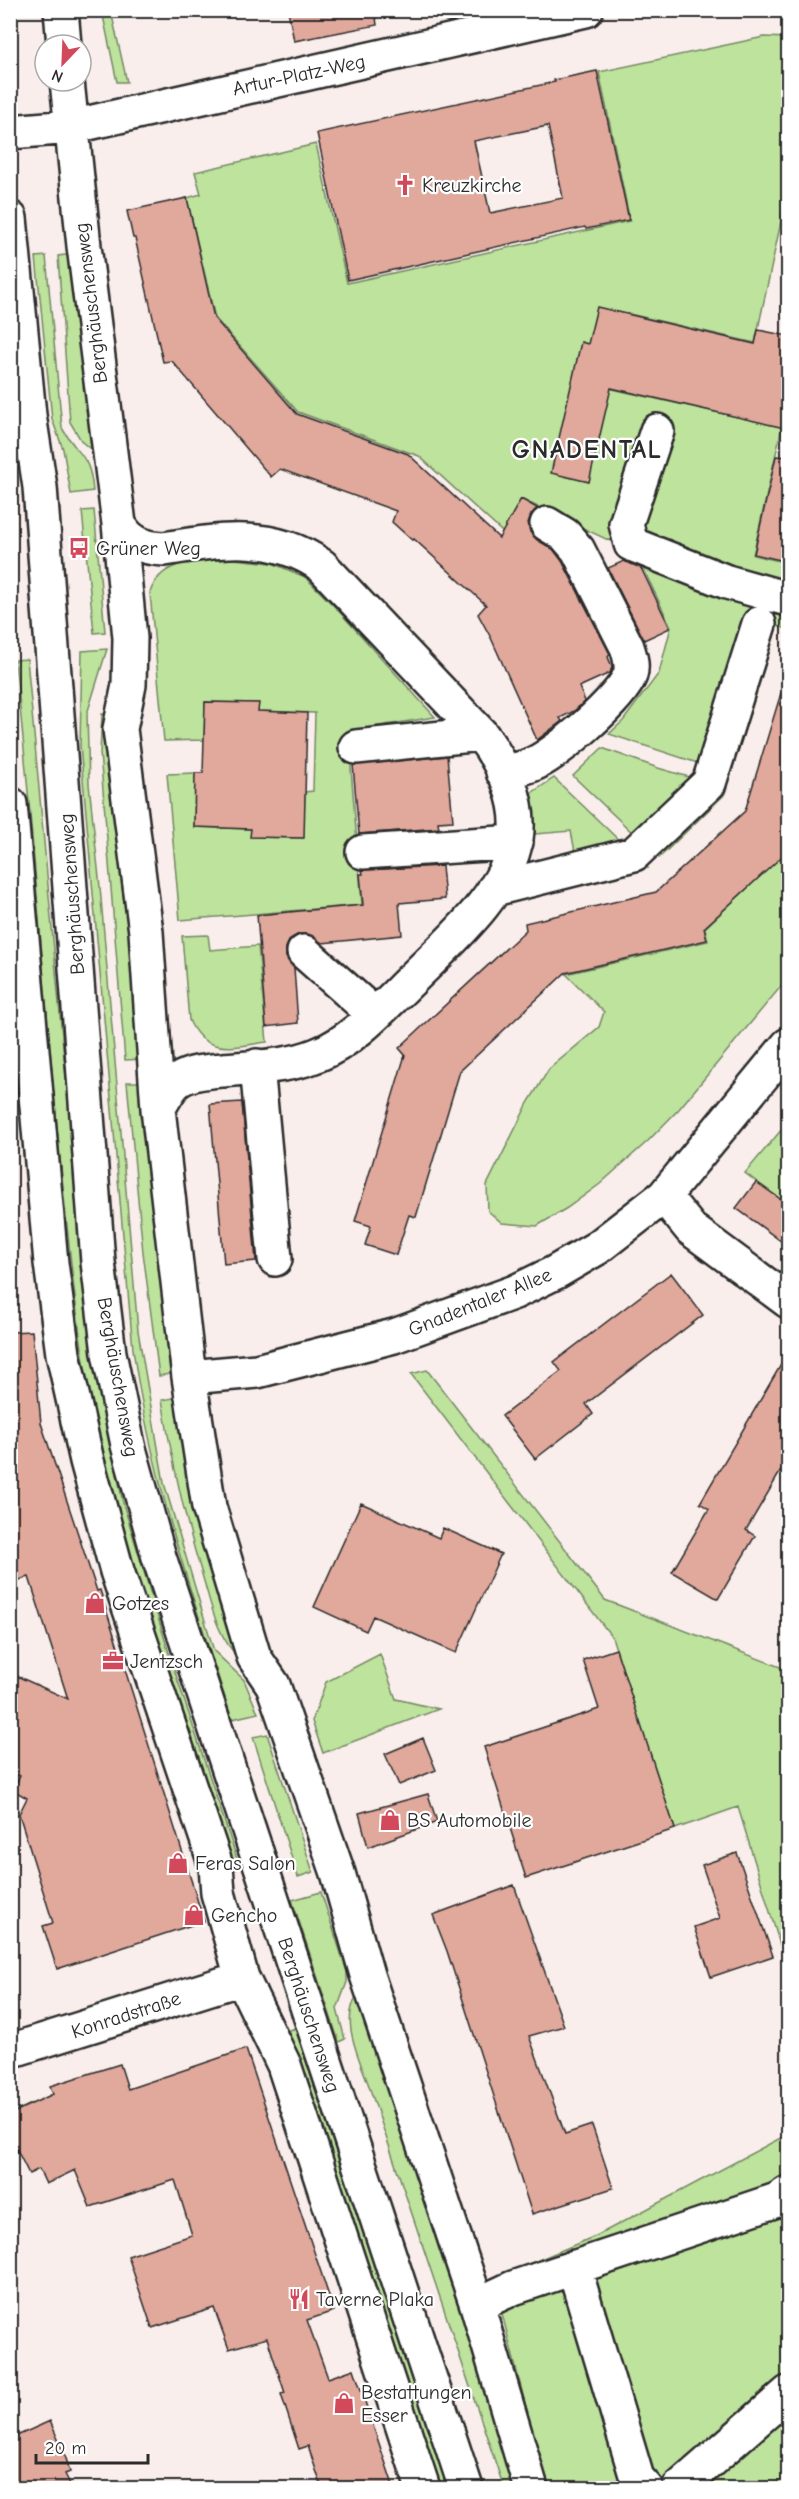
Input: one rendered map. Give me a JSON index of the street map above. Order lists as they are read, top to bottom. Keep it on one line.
{"streets":{"street":["Artur-Platz-Weg","Berghäuschensweg","Gnadentaler Allee","Konradstraße"]},"crossings":[["Artur-Platz-Weg","Berghäuschensweg"],["Berghäuschensweg","Gnadentaler Allee"],["Berghäuschensweg","Konradstraße"]],"districts":["GNADENTAL"],"places":{"church":["Kreuzkirche"],"bus stop":["Grüner Weg"],"shop":["Gotzes","BS Automobile","Feras Salon","Gencho","Bestattungen Esser"],"office":["Jentzsch"],"restaurant":["Taverne Plaka"]},"scale_bar":"20 m","north":"bottom left"}
